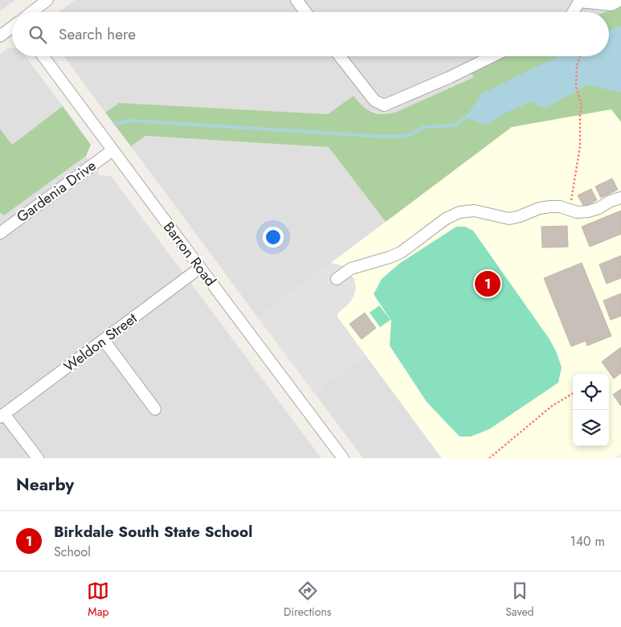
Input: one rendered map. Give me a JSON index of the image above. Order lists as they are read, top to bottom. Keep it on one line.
{"streets":{"street":["Gardenia Drive","Barron Road","Weldon Street"]},"crossings":[["Gardenia Drive","Barron Road"],["Barron Road","Weldon Street"]],"page":{"search":"Search here","pins":"1","heading":"Nearby","list":[{"mark":"1","name":"Birkdale South State School","note":"School","value":"140 m"}],"nav":["Map","Directions","Saved"]}}
